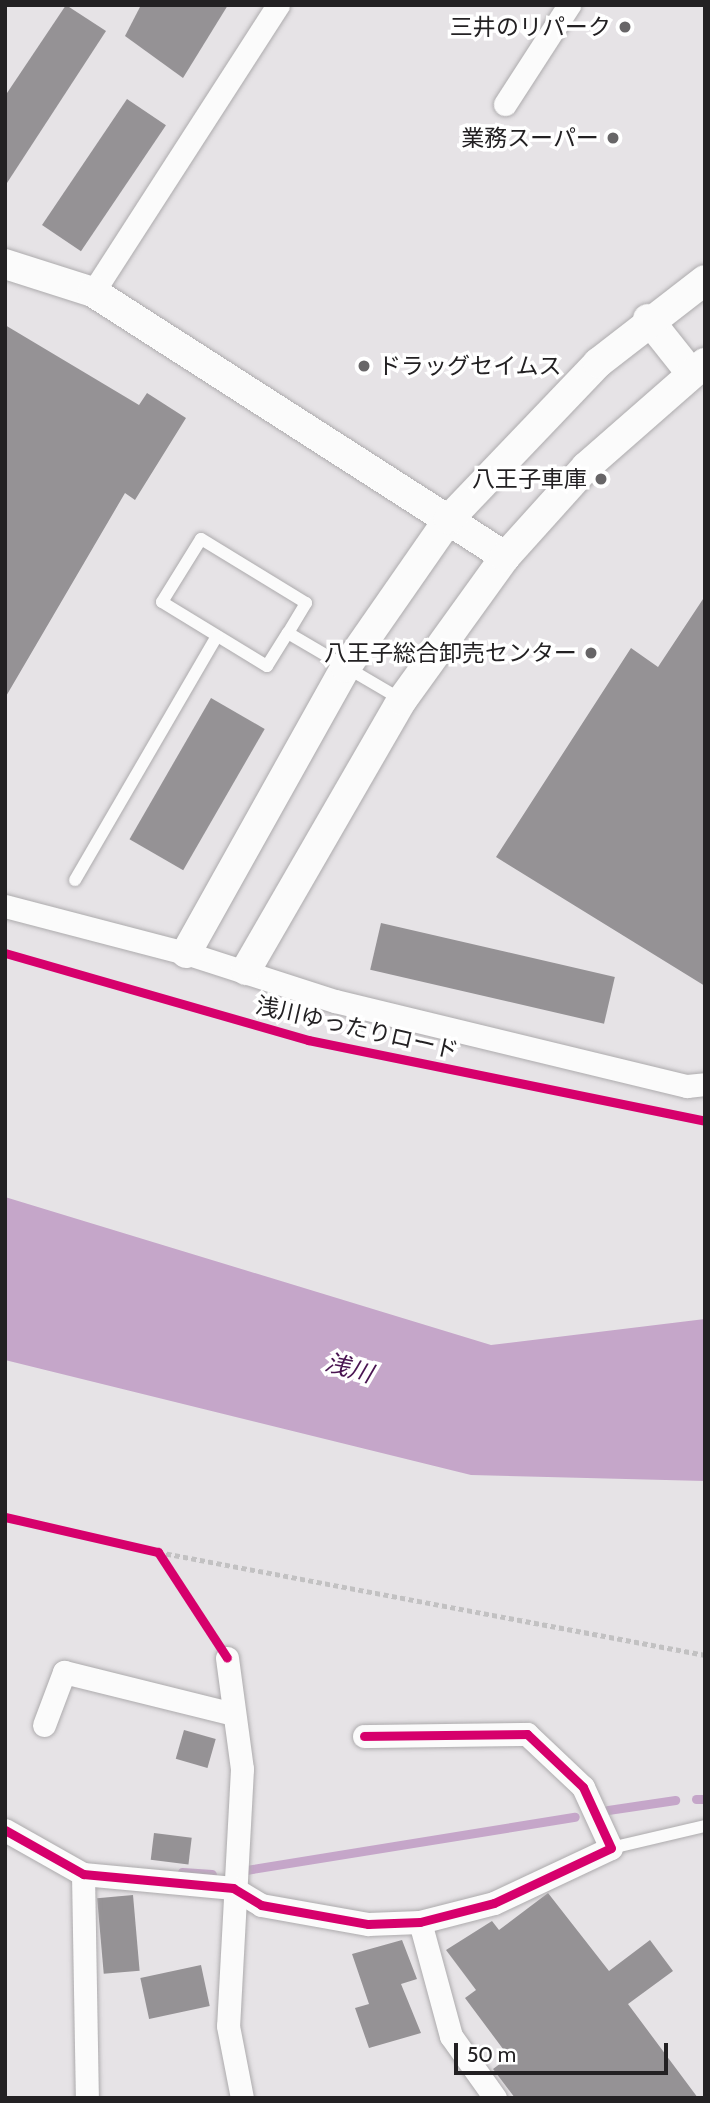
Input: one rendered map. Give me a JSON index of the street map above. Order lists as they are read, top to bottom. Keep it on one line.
{"streets":{"cycle path":["浅川ゆったりロード"]},"water":["浅川"],"places":["三井のリパーク","業務スーパー","ドラッグセイムス","八王子車庫","八王子総合卸売センター"],"scale_bar":"50 m"}
